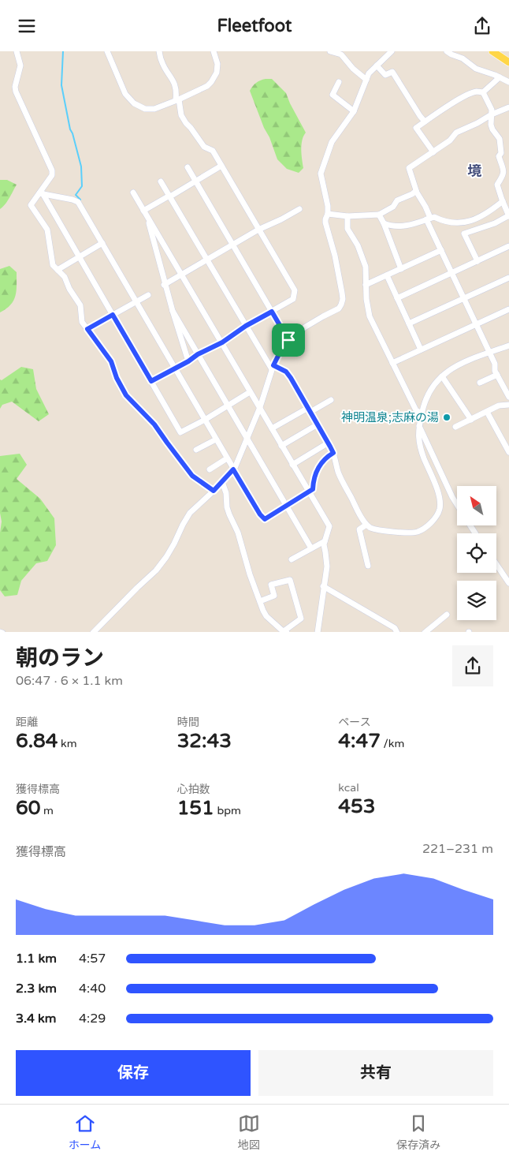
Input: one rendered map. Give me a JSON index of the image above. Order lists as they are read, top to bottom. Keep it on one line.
{"districts":["境"],"places":["神明温泉;志麻の湯"],"north":"top left","page":{"header":"Fleetfoot","heading":["朝のラン","06:47 · 6 × 1.1 km"],"stats":[["距離","6.84 km"],["時間","32:43"],["ペース","4:47 /km"],["獲得標高","60 m"],["心拍数","151 bpm"],["kcal","453"]],"chart":["獲得標高","221–231 m"],"list":[{"name":"1.1 km","note":"4:57"},{"name":"2.3 km","note":"4:40"},{"name":"3.4 km","note":"4:29"}],"buttons":["保存","共有"],"tabs":["ホーム","地図","保存済み"]}}
